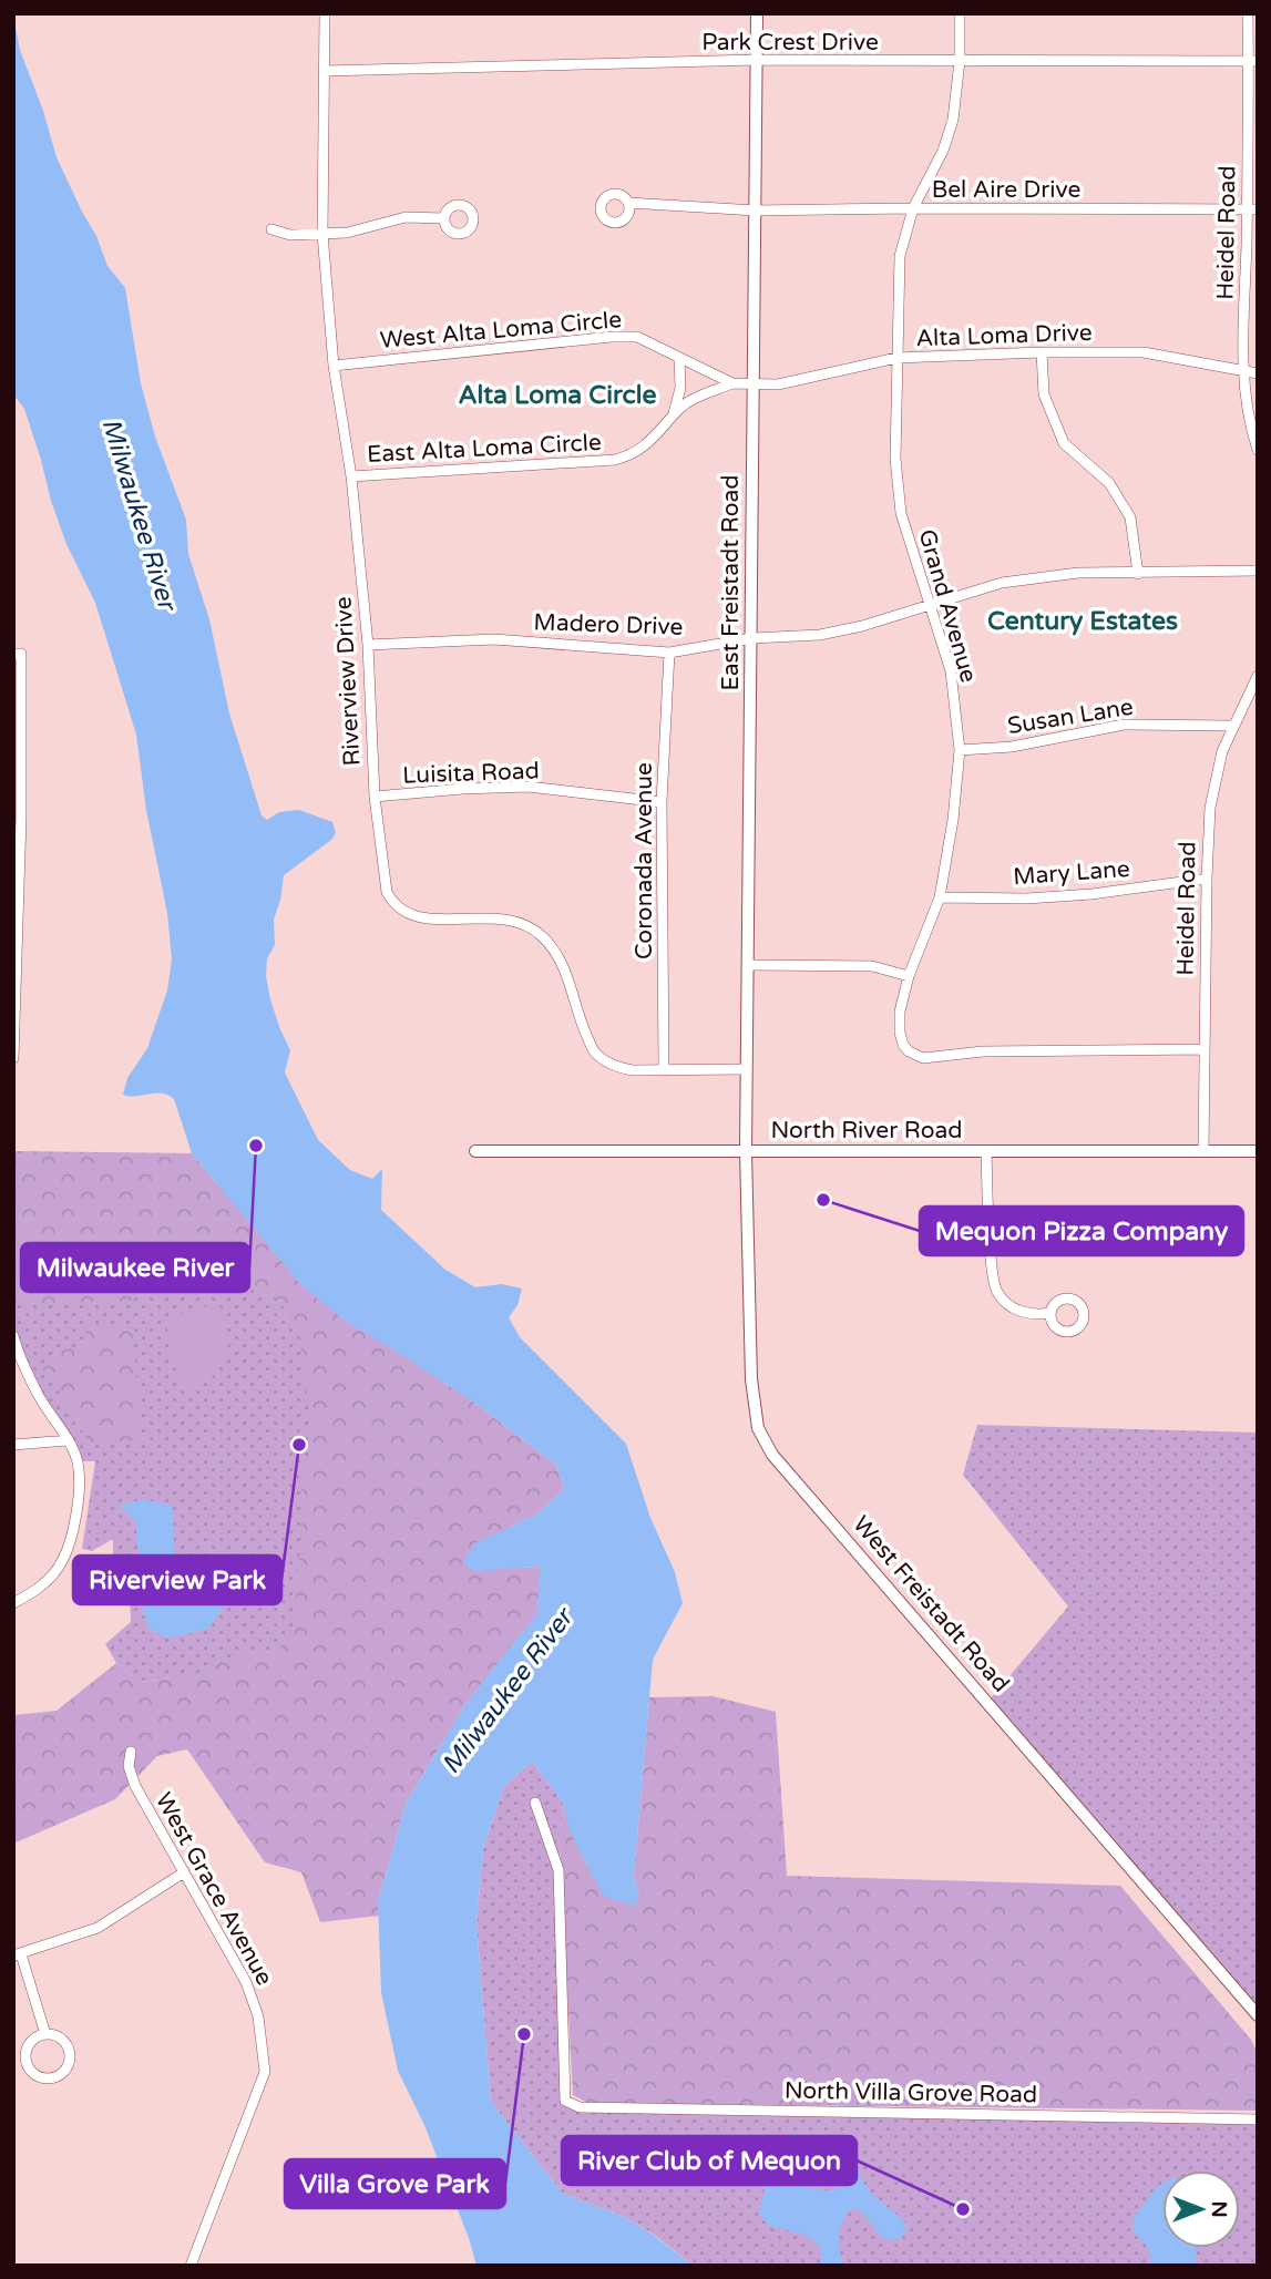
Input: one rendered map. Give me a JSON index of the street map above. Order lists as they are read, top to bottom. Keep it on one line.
{"streets":{"street":["Park Crest Drive","Bel Aire Drive","Heidel Road","West Alta Loma Circle","Alta Loma Drive","East Alta Loma Circle","East Freistadt Road","Grand Avenue","Madero Drive","Riverview Drive","Susan Lane","Luisita Road","Coronada Avenue","Mary Lane","North River Road","West Freistadt Road","West Grace Avenue","North Villa Grove Road"]},"crossings":[["Park Crest Drive","Heidel Road"],["Park Crest Drive","East Freistadt Road"],["Park Crest Drive","Grand Avenue"],["Park Crest Drive","Riverview Drive"],["Bel Aire Drive","Heidel Road"],["Bel Aire Drive","East Freistadt Road"],["Bel Aire Drive","Grand Avenue"],["Heidel Road","Alta Loma Drive"],["Heidel Road","Grand Avenue"],["Heidel Road","Susan Lane"],["Heidel Road","Mary Lane"],["Heidel Road","North River Road"],["West Alta Loma Circle","Alta Loma Drive"],["West Alta Loma Circle","East Alta Loma Circle"],["West Alta Loma Circle","East Freistadt Road"],["West Alta Loma Circle","Riverview Drive"],["Alta Loma Drive","East Freistadt Road"],["Alta Loma Drive","Grand Avenue"],["East Alta Loma Circle","Riverview Drive"],["East Freistadt Road","Madero Drive"],["East Freistadt Road","Riverview Drive"],["East Freistadt Road","North River Road"],["East Freistadt Road","West Freistadt Road"],["Grand Avenue","Madero Drive"],["Grand Avenue","Susan Lane"],["Grand Avenue","Mary Lane"],["Madero Drive","Riverview Drive"],["Madero Drive","Coronada Avenue"],["Riverview Drive","Luisita Road"],["Riverview Drive","Coronada Avenue"],["Luisita Road","Coronada Avenue"],["North River Road","West Freistadt Road"]],"districts":["Alta Loma Circle","Century Estates"],"water":["Milwaukee River"],"places":["Milwaukee River","Mequon Pizza Company","Riverview Park","Villa Grove Park","River Club of Mequon"],"north":"right"}
